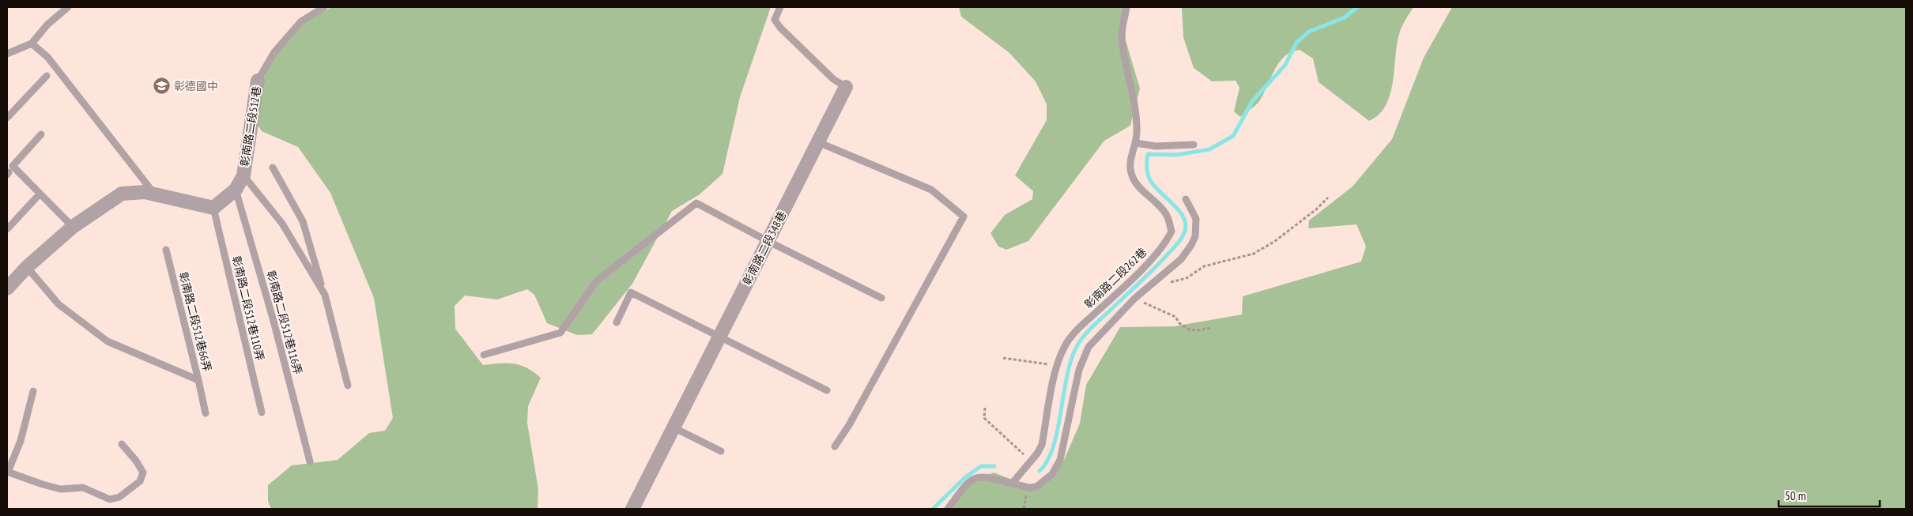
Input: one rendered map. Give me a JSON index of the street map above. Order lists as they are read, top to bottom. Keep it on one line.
{"streets":{"street":["彰南路二段512巷","彰南路二段348巷"],"lane":["彰南路二段262巷","彰南路二段512巷110弄","彰南路二段512巷66弄","彰南路二段512巷116弄"]},"crossings":[["彰南路二段512巷","彰南路二段512巷110弄"],["彰南路二段512巷","彰南路二段512巷116弄"]],"places":{"school or university":["彰德國中"]},"scale_bar":"50 m"}
